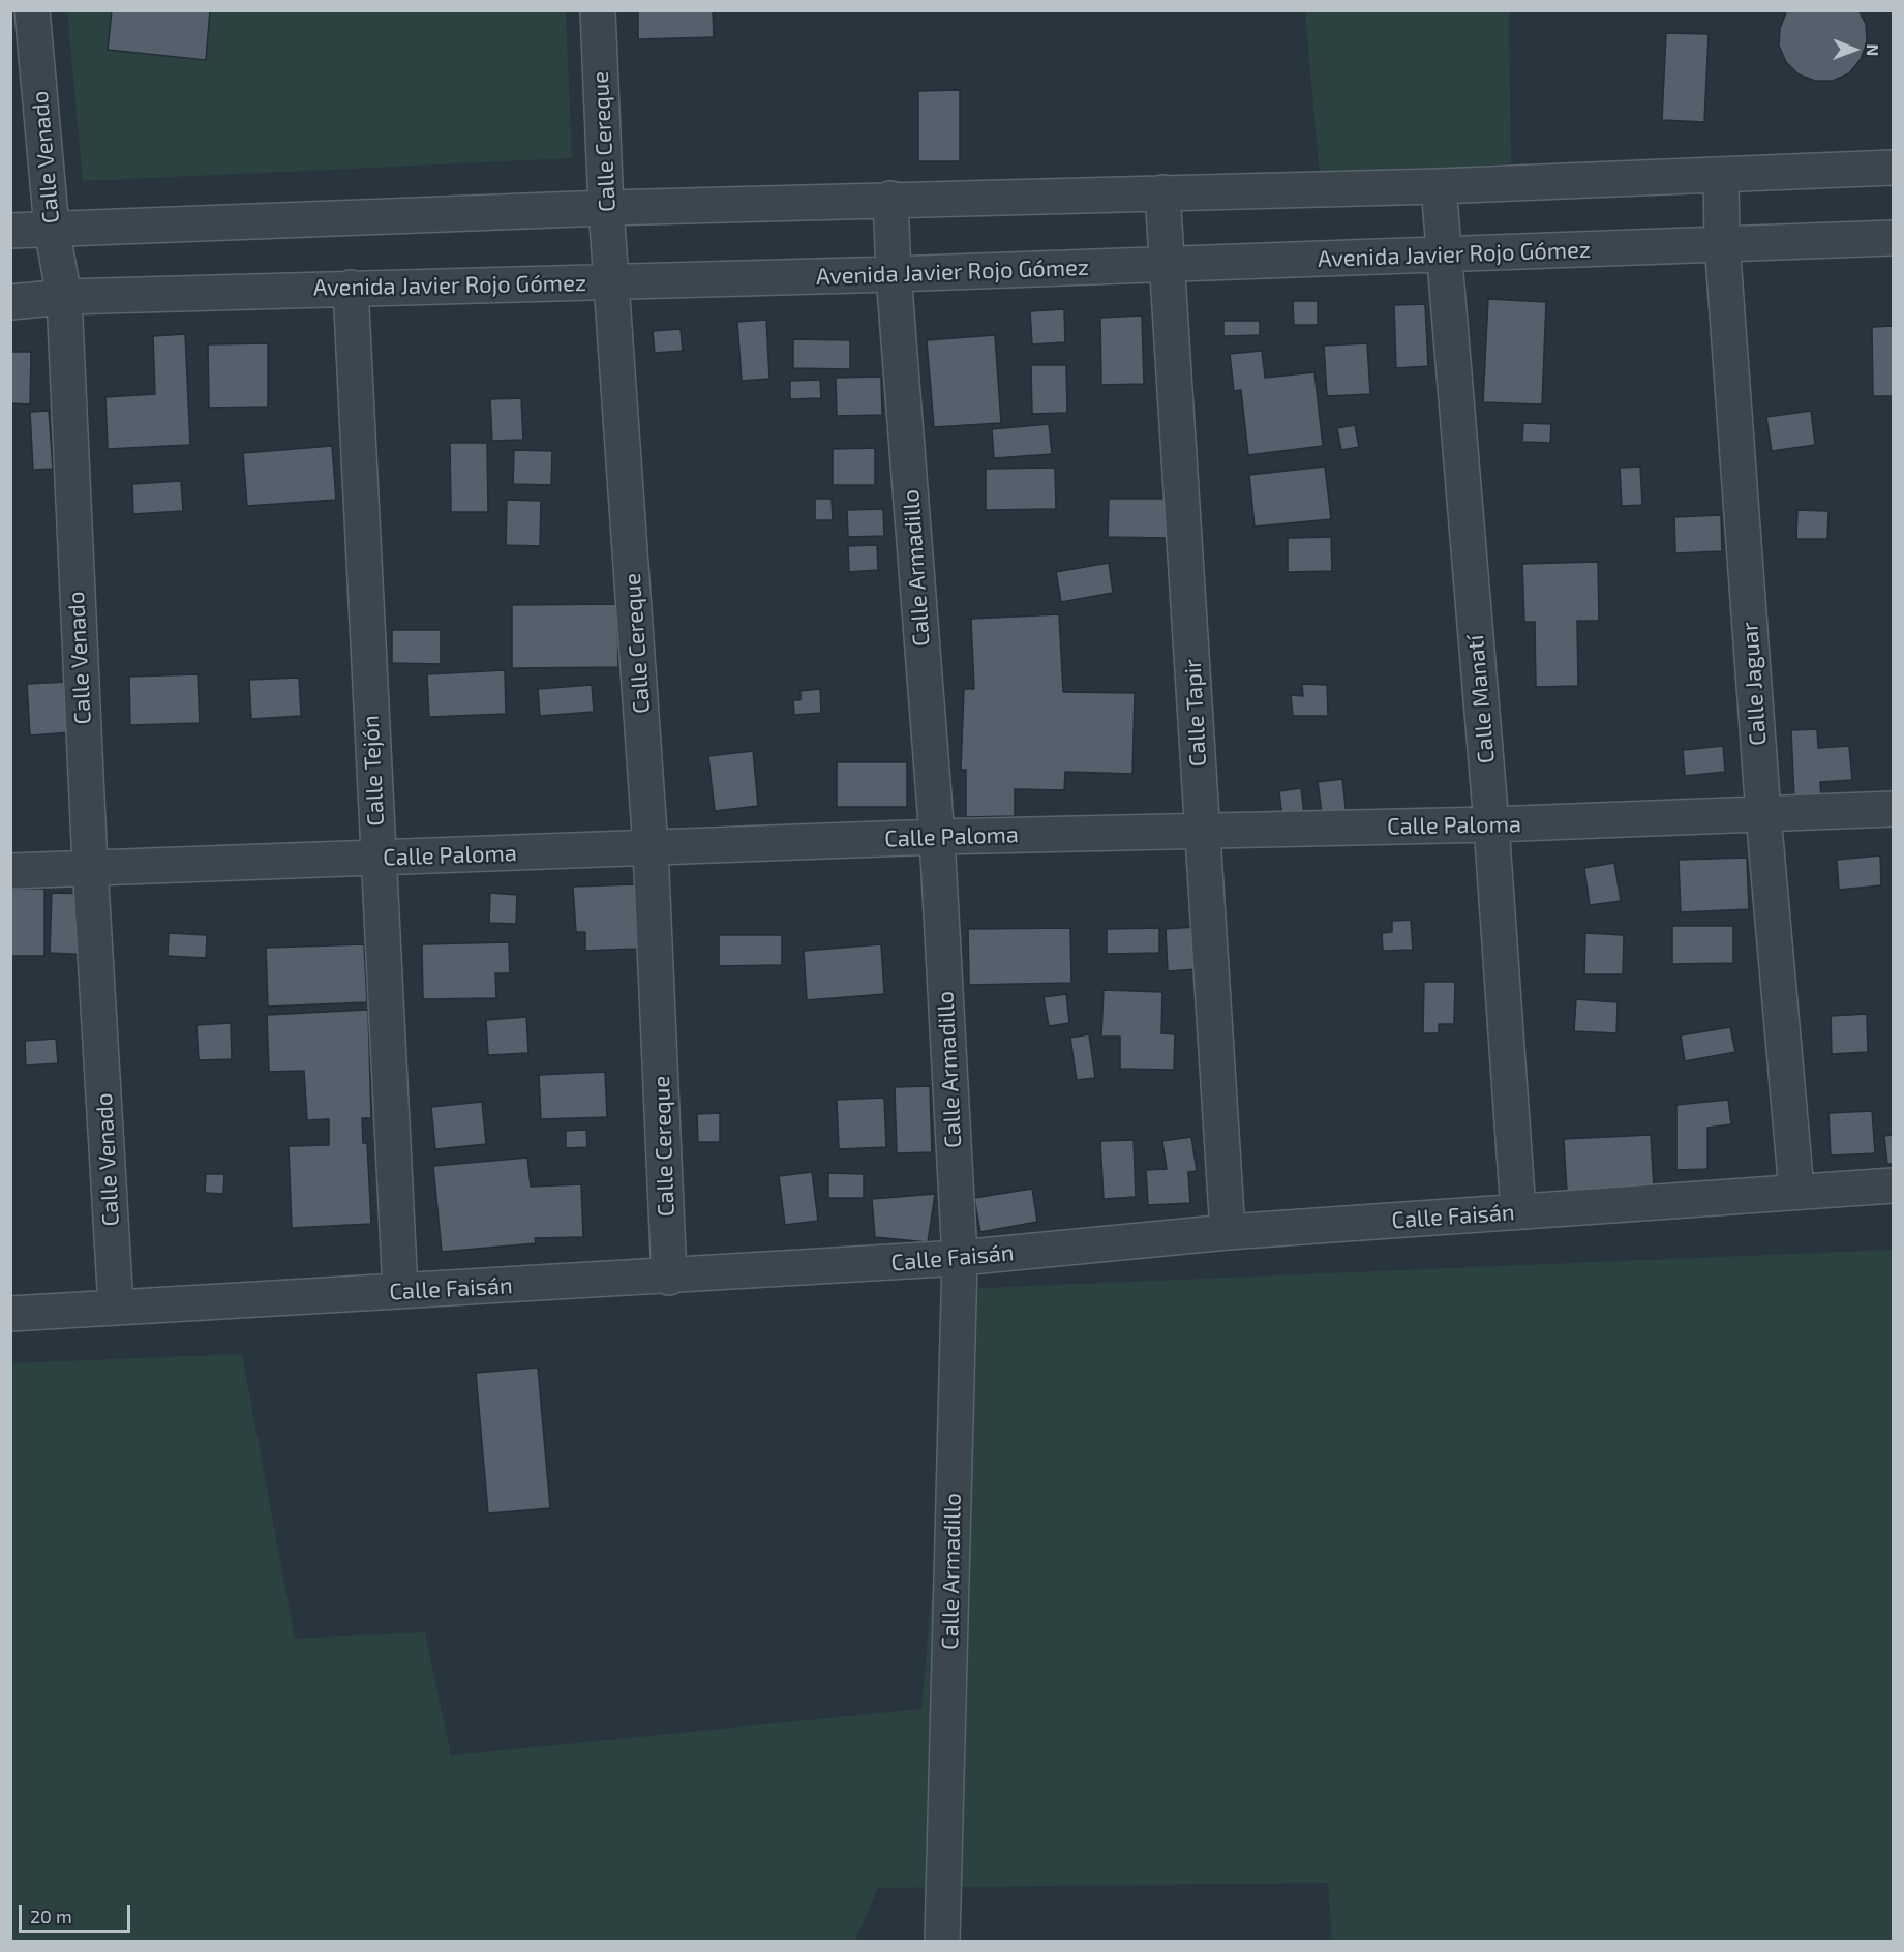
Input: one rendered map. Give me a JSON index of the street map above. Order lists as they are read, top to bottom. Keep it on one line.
{"streets":{"street":["Calle Cereque","Calle Venado","Avenida Javier Rojo Gómez","Calle Armadillo","Calle Jaguar","Calle Manatí","Calle Tapir","Calle Tejón","Calle Paloma","Calle Faisán"]},"crossings":[["Calle Cereque","Avenida Javier Rojo Gómez"],["Calle Cereque","Calle Paloma"],["Calle Cereque","Calle Faisán"],["Calle Venado","Avenida Javier Rojo Gómez"],["Calle Venado","Calle Paloma"],["Calle Venado","Calle Faisán"],["Avenida Javier Rojo Gómez","Calle Armadillo"],["Avenida Javier Rojo Gómez","Calle Jaguar"],["Avenida Javier Rojo Gómez","Calle Manatí"],["Avenida Javier Rojo Gómez","Calle Tapir"],["Avenida Javier Rojo Gómez","Calle Tejón"],["Calle Armadillo","Calle Paloma"],["Calle Armadillo","Calle Faisán"],["Calle Jaguar","Calle Paloma"],["Calle Jaguar","Calle Faisán"],["Calle Manatí","Calle Paloma"],["Calle Manatí","Calle Faisán"],["Calle Tapir","Calle Paloma"],["Calle Tapir","Calle Faisán"],["Calle Tejón","Calle Paloma"],["Calle Tejón","Calle Faisán"]],"scale_bar":"20 m","north":"right"}
